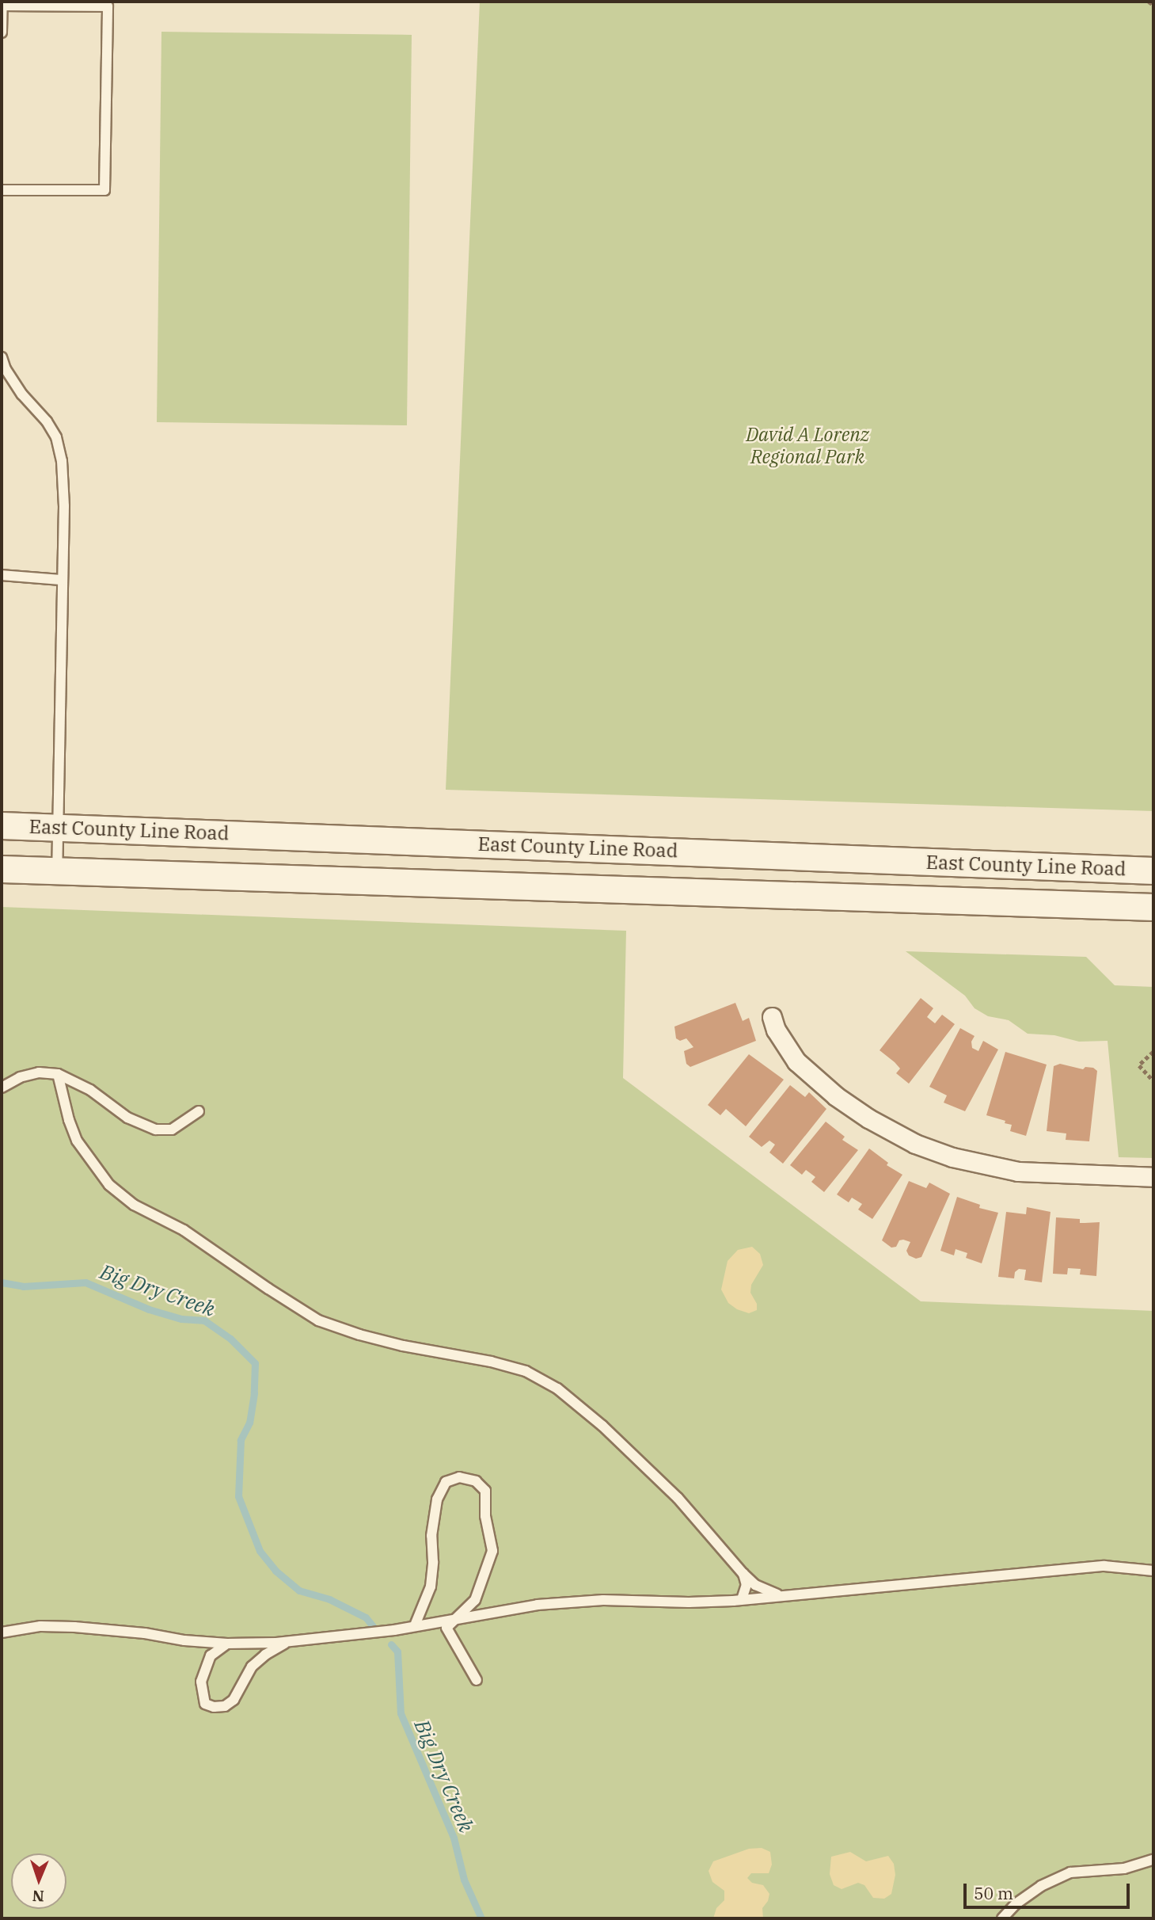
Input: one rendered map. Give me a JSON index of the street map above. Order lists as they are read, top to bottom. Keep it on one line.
{"streets":{"main road":["East County Line Road"]},"water":["Big Dry Creek"],"parks":["David A Lorenz Regional Park"],"scale_bar":"50 m","north":"bottom"}
